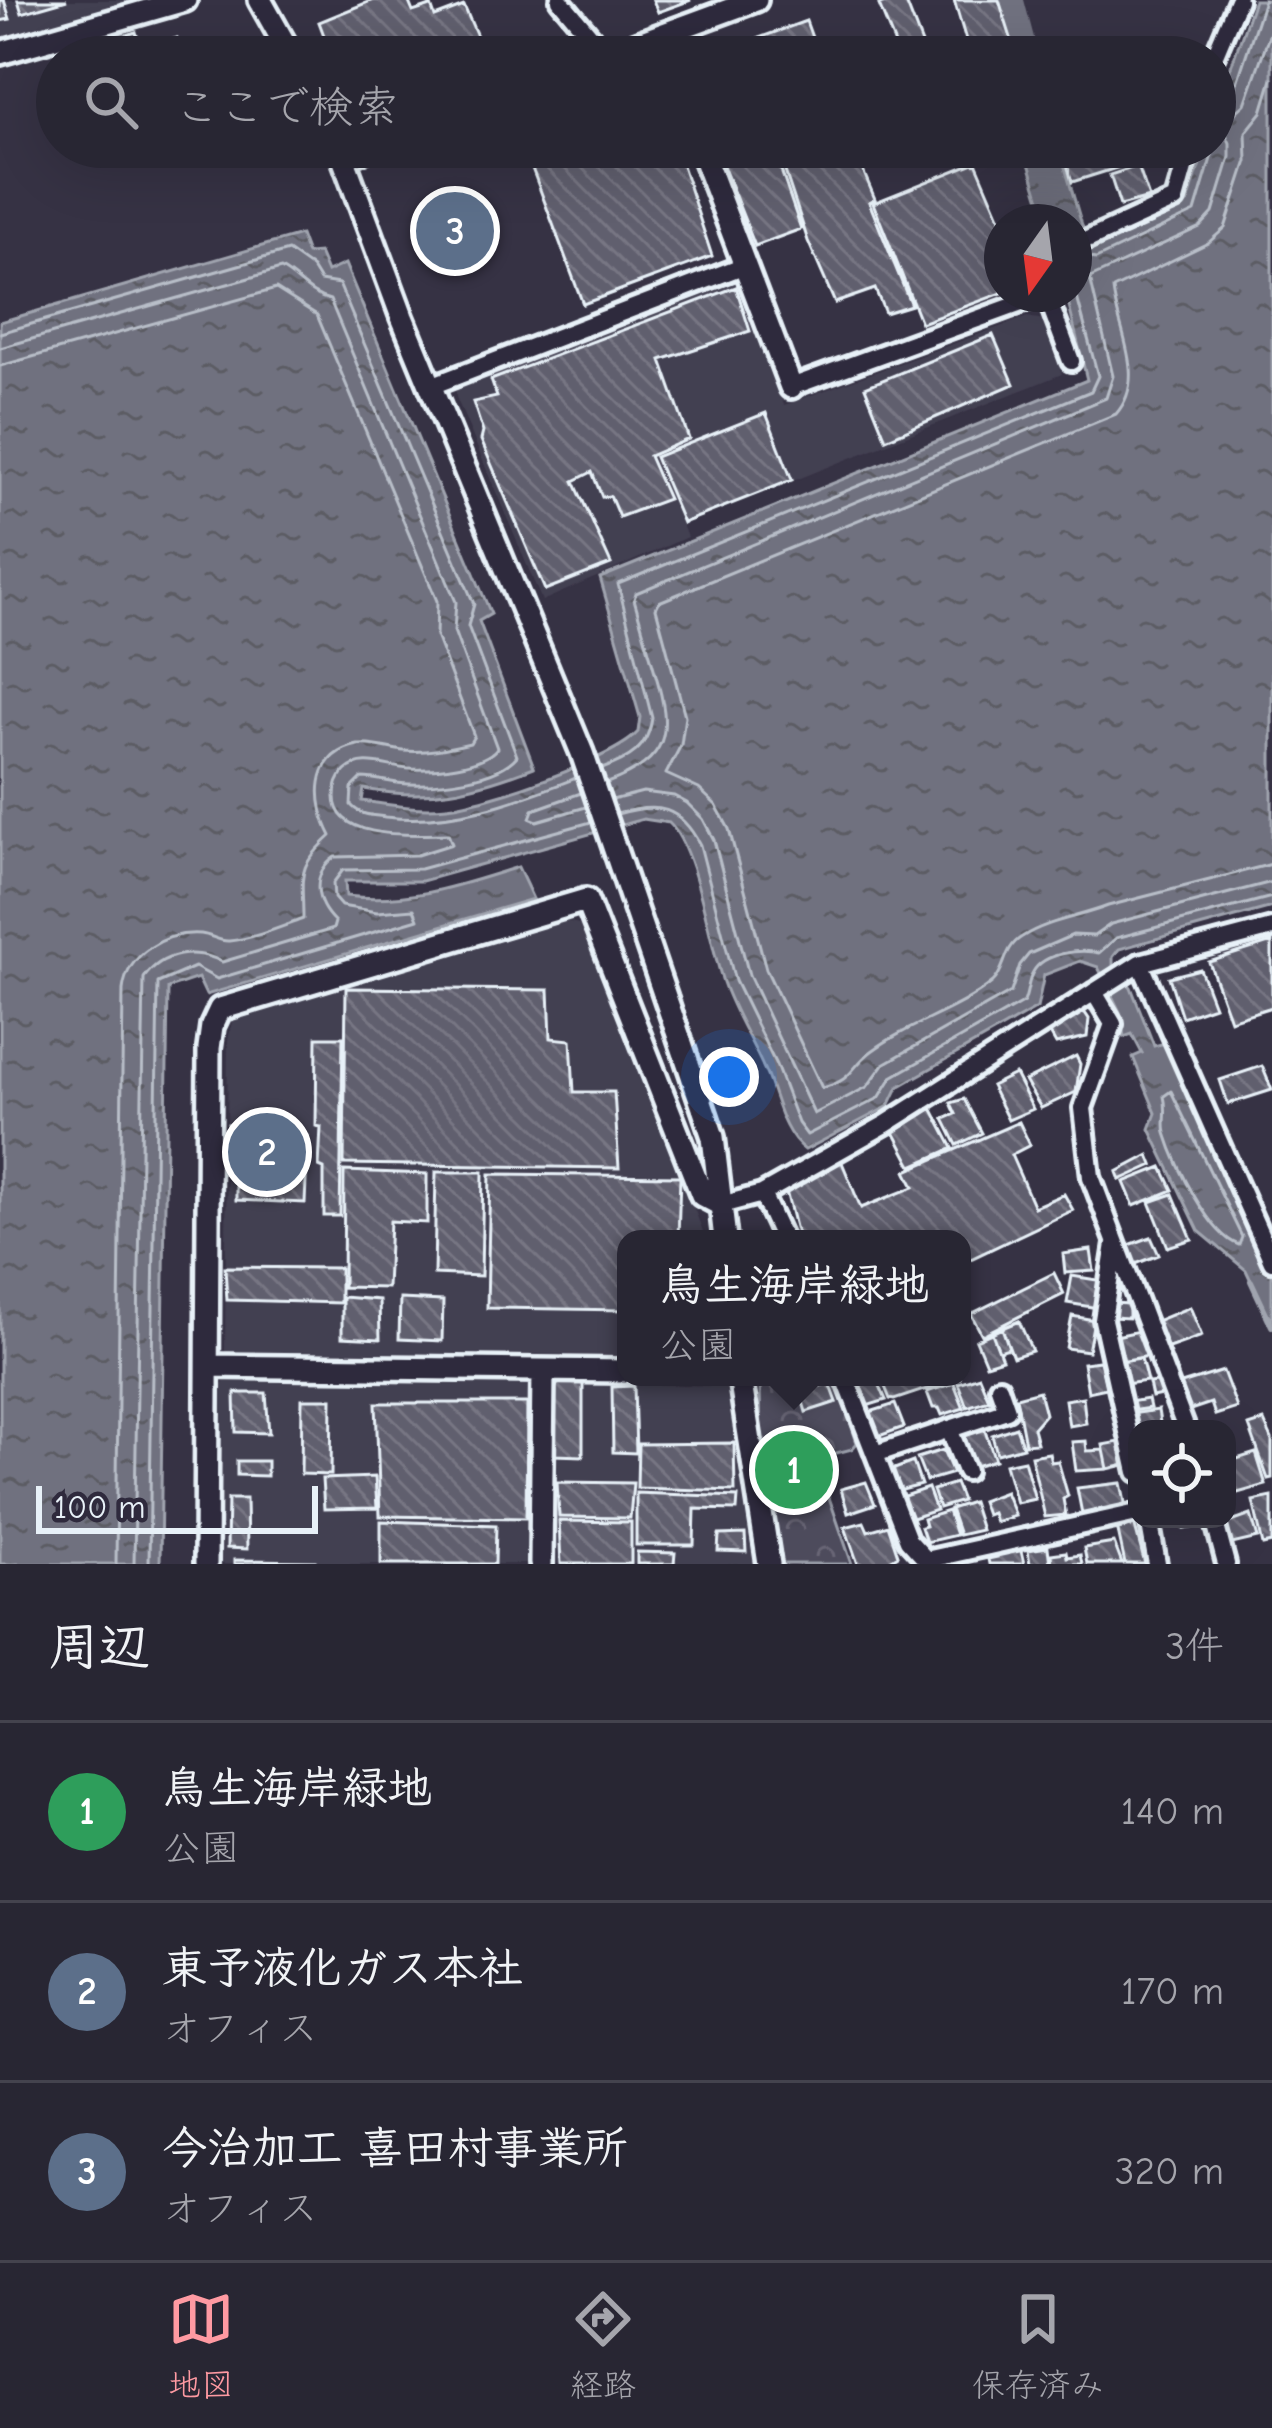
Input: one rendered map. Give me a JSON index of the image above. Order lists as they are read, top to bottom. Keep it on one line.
{"scale_bar":"100 m","north":"bottom","page":{"search":"ここで検索","pins":["3","2","1"],"popup":["鳥生海岸緑地","公園"],"scale":"100 m","heading":["周辺","3件"],"list":[{"mark":"1","name":"鳥生海岸緑地","note":"公園","value":"140 m"},{"mark":"2","name":"東予液化ガス本社","note":"オフィス","value":"170 m"},{"mark":"3","name":"今治加工 喜田村事業所","note":"オフィス","value":"320 m"}],"nav":["地図","経路","保存済み"]}}
